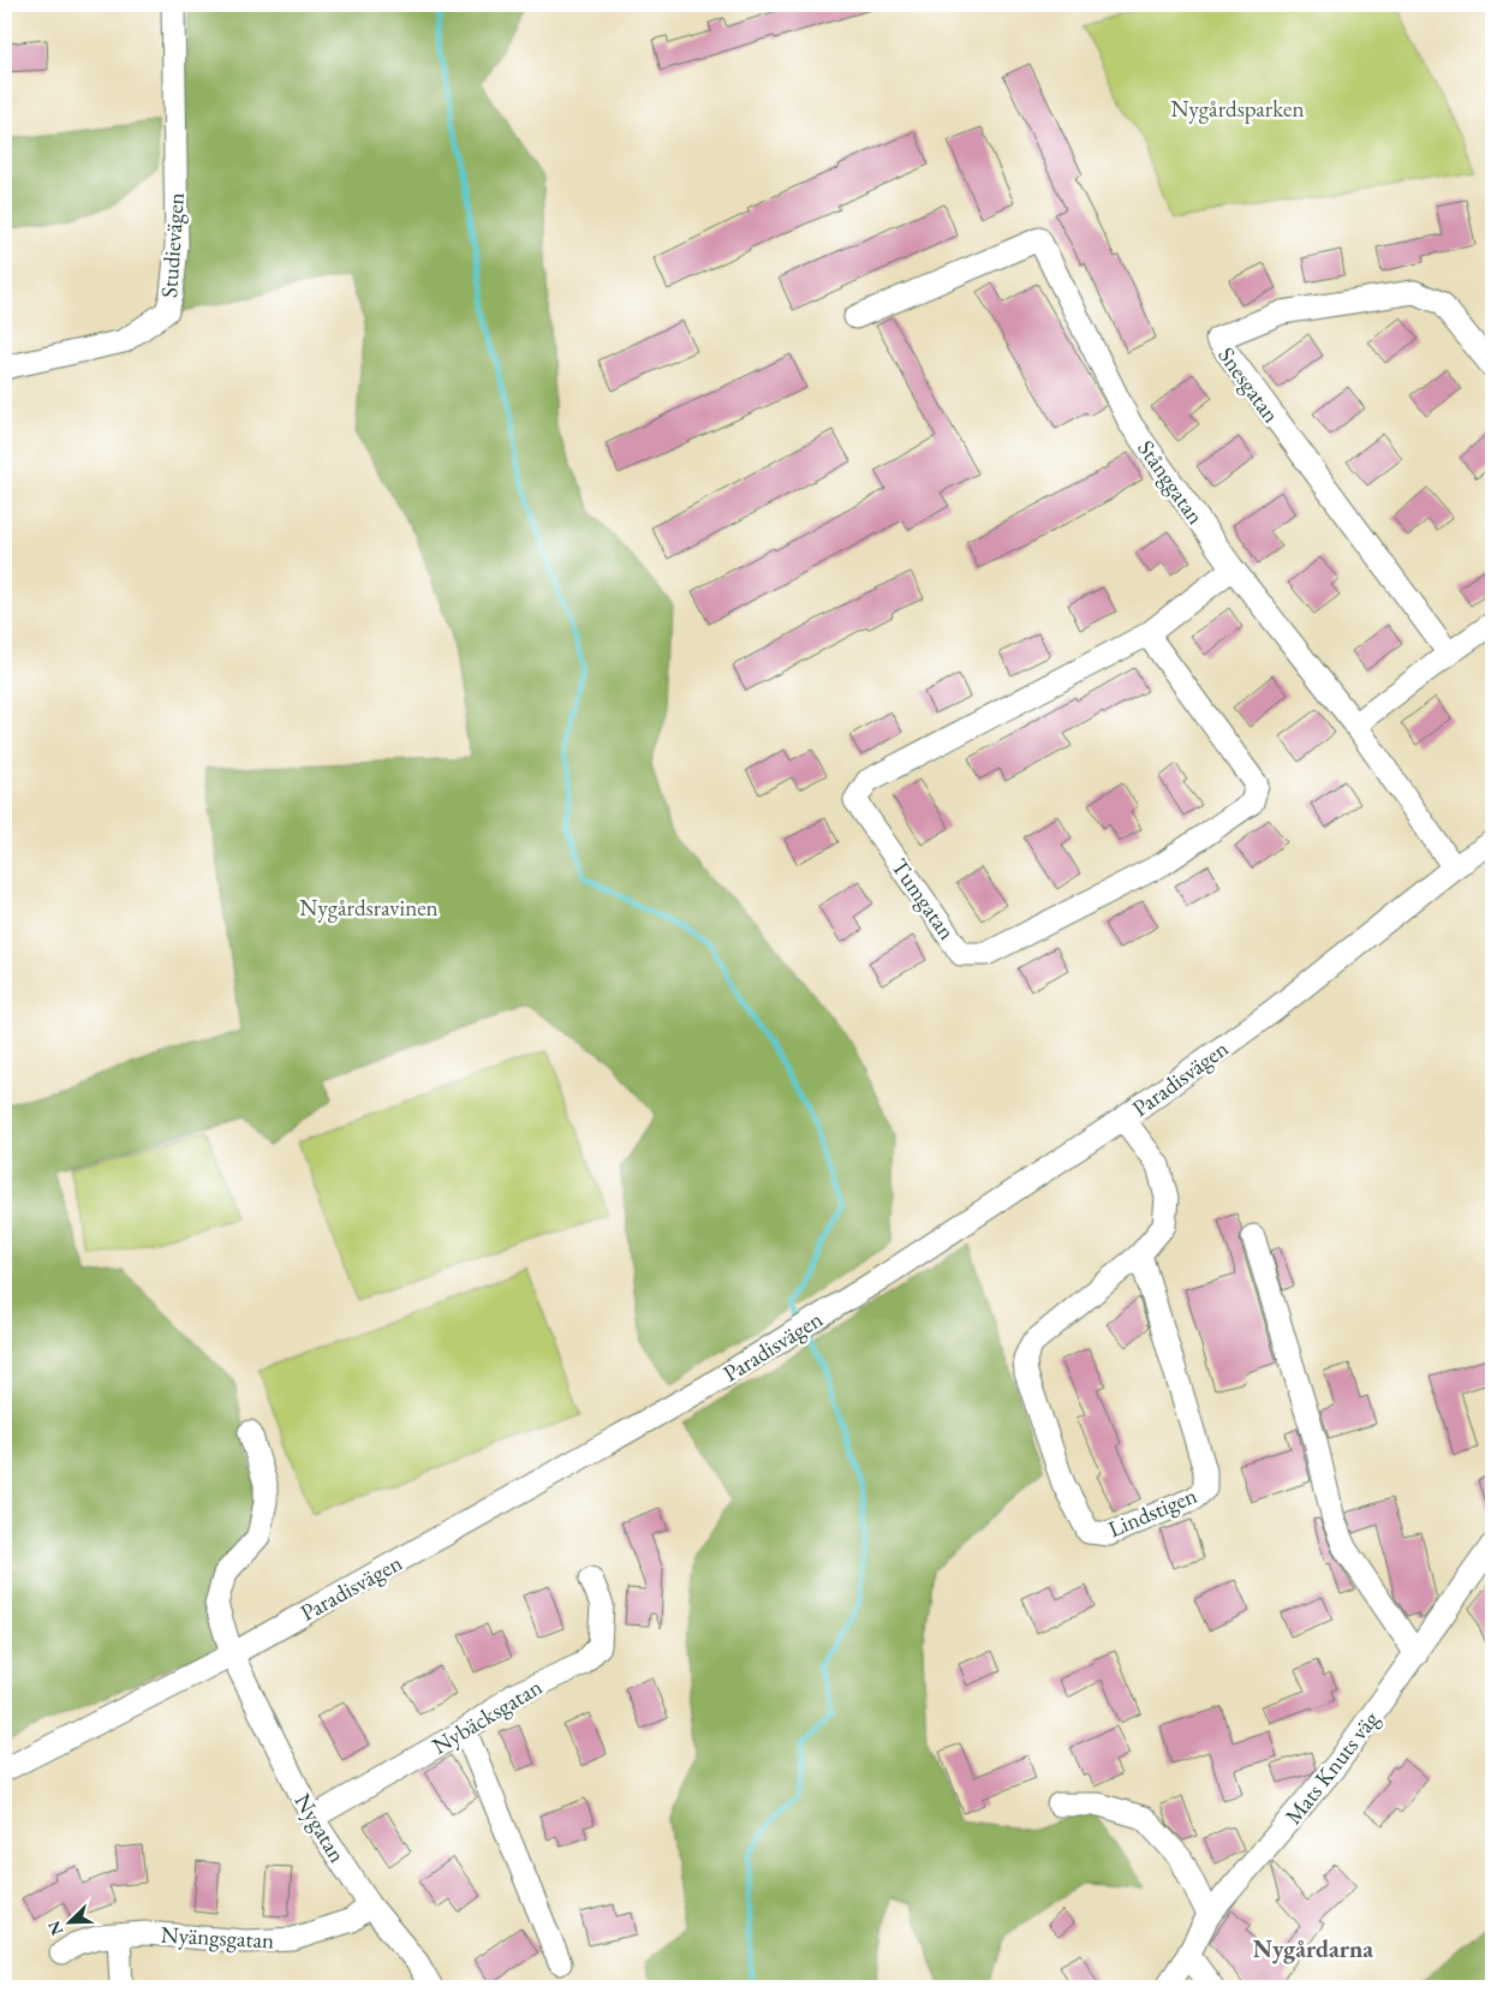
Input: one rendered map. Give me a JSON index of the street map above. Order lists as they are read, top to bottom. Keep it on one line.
{"streets":{"street":["Studievägen","Snesgatan","Stånggatan","Tumgatan","Paradisvägen","Lindstigen","Nybäcksgatan","Mats Knuts väg","Nygatan","Nyängsgatan"]},"crossings":[["Stånggatan","Tumgatan"],["Stånggatan","Paradisvägen"],["Paradisvägen","Lindstigen"],["Paradisvägen","Nygatan"],["Nybäcksgatan","Nygatan"],["Nygatan","Nyängsgatan"]],"districts":["Nygårdarna"],"parks":["Nygårdsparken","Nygårdsravinen"],"north":"bottom left"}
